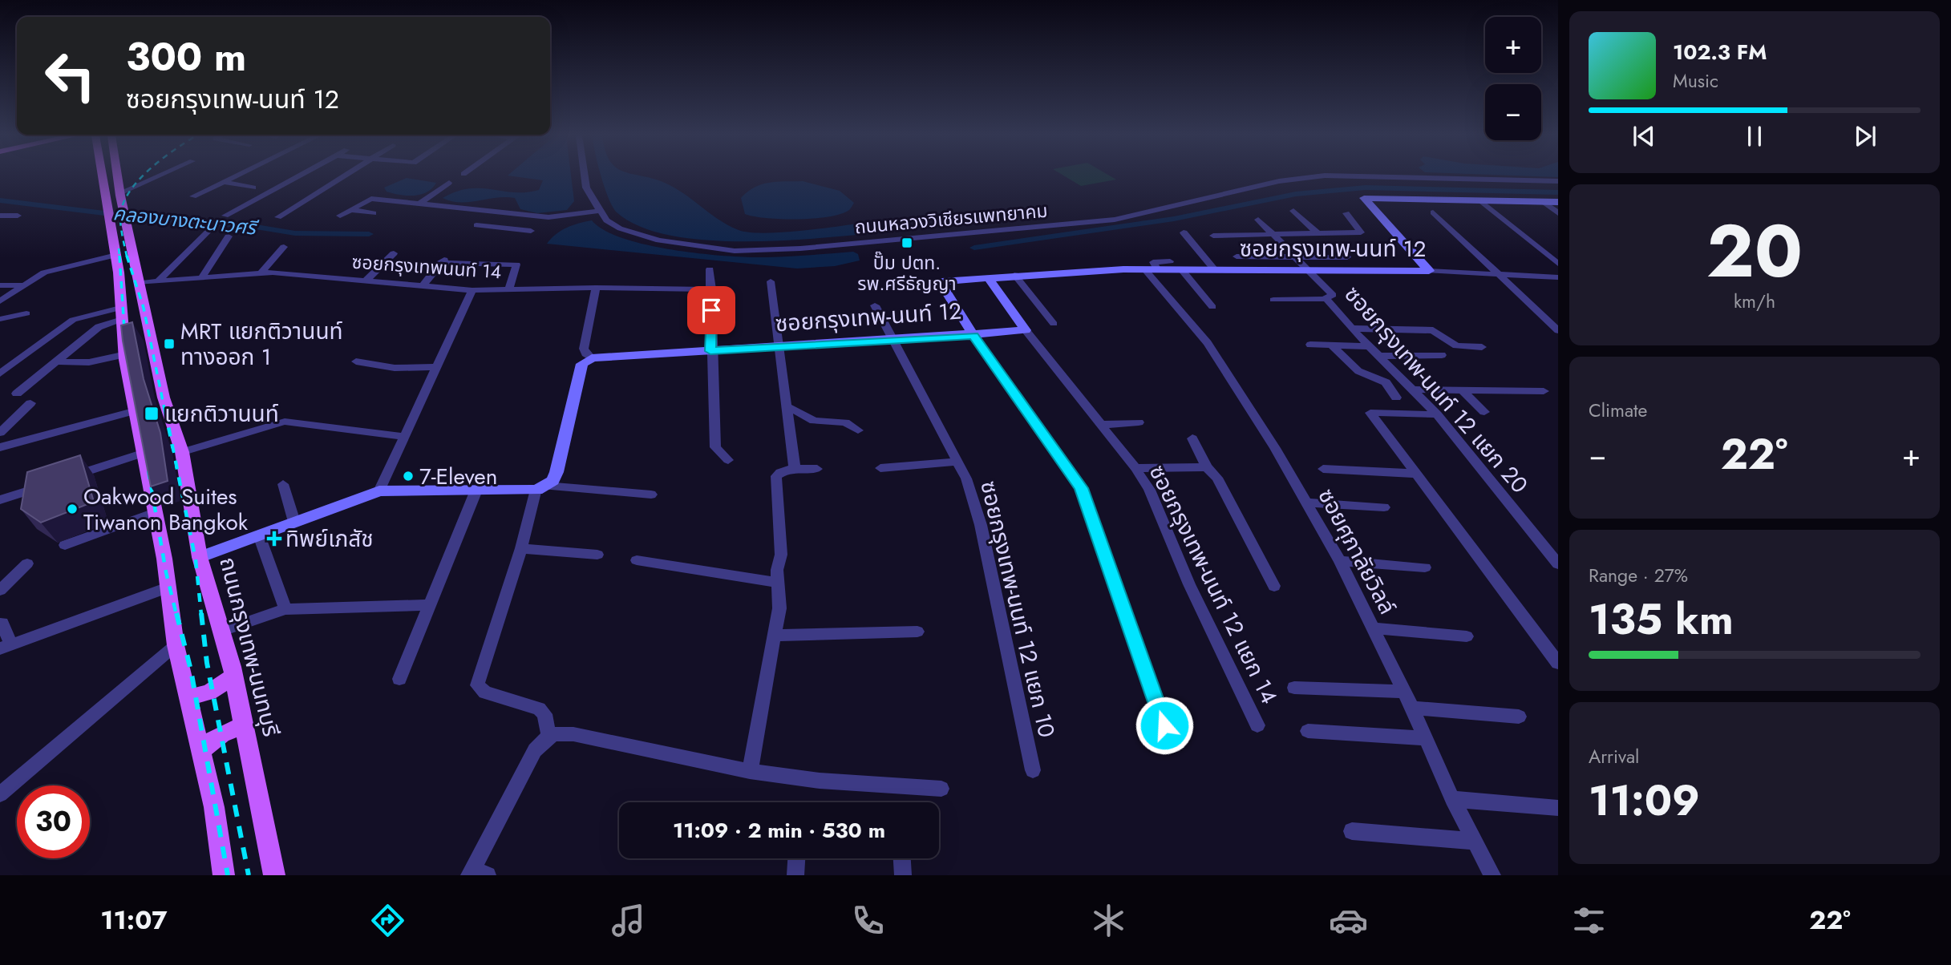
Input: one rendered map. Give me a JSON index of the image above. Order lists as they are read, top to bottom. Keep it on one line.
{"streets":{"main road":["ถนนกรุงเทพ-นนทบุรี"],"street":["ถนนหลวงวิเชียรแพทยาคม","ซอยกรุงเทพ-นนท์ 12","ซอยกรุงเทพนนท์ 14","ซอยกรุงเทพ-นนท์ 12 แยก 20","ซอยศุภาลัยวิลล์","ซอยกรุงเทพ-นนท์ 12 แยก 14","ซอยกรุงเทพ-นนท์ 12 แยก 10"]},"crossings":[["ซอยกรุงเทพ-นนท์ 12","ซอยกรุงเทพ-นนท์ 12 แยก 20"],["ซอยกรุงเทพ-นนท์ 12","ซอยศุภาลัยวิลล์"],["ซอยกรุงเทพ-นนท์ 12","ซอยกรุงเทพ-นนท์ 12 แยก 14"],["ซอยกรุงเทพ-นนท์ 12","ซอยกรุงเทพ-นนท์ 12 แยก 10"],["ซอยกรุงเทพนนท์ 14","ถนนกรุงเทพ-นนทบุรี"]],"water":["คลองบางตะนาวศรี"],"places":{"transit":["ปั๊ม ปตท. รพ.ศรีธัญญา","MRT แยกติวานนท์ ทางออก 1","แยกติวานนท์"],"other":["7-Eleven","Oakwood Suites Tiwanon Bangkok"],"health":["ทิพย์เภสัช"]},"page":{"map_buttons":["+","−"],"turn":["300 m","ซอยกรุงเทพ-นนท์ 12"],"song":["102.3 FM","Music"],"tile":[["20","km/h"],"Climate",["Range · 27%","135 km"],["Arrival","11:09"]],"heat":["−","22°","+"],"limit":"30","trip":"11:09 · 2 min · 530 m","tabs":["11:07","22°"]}}
